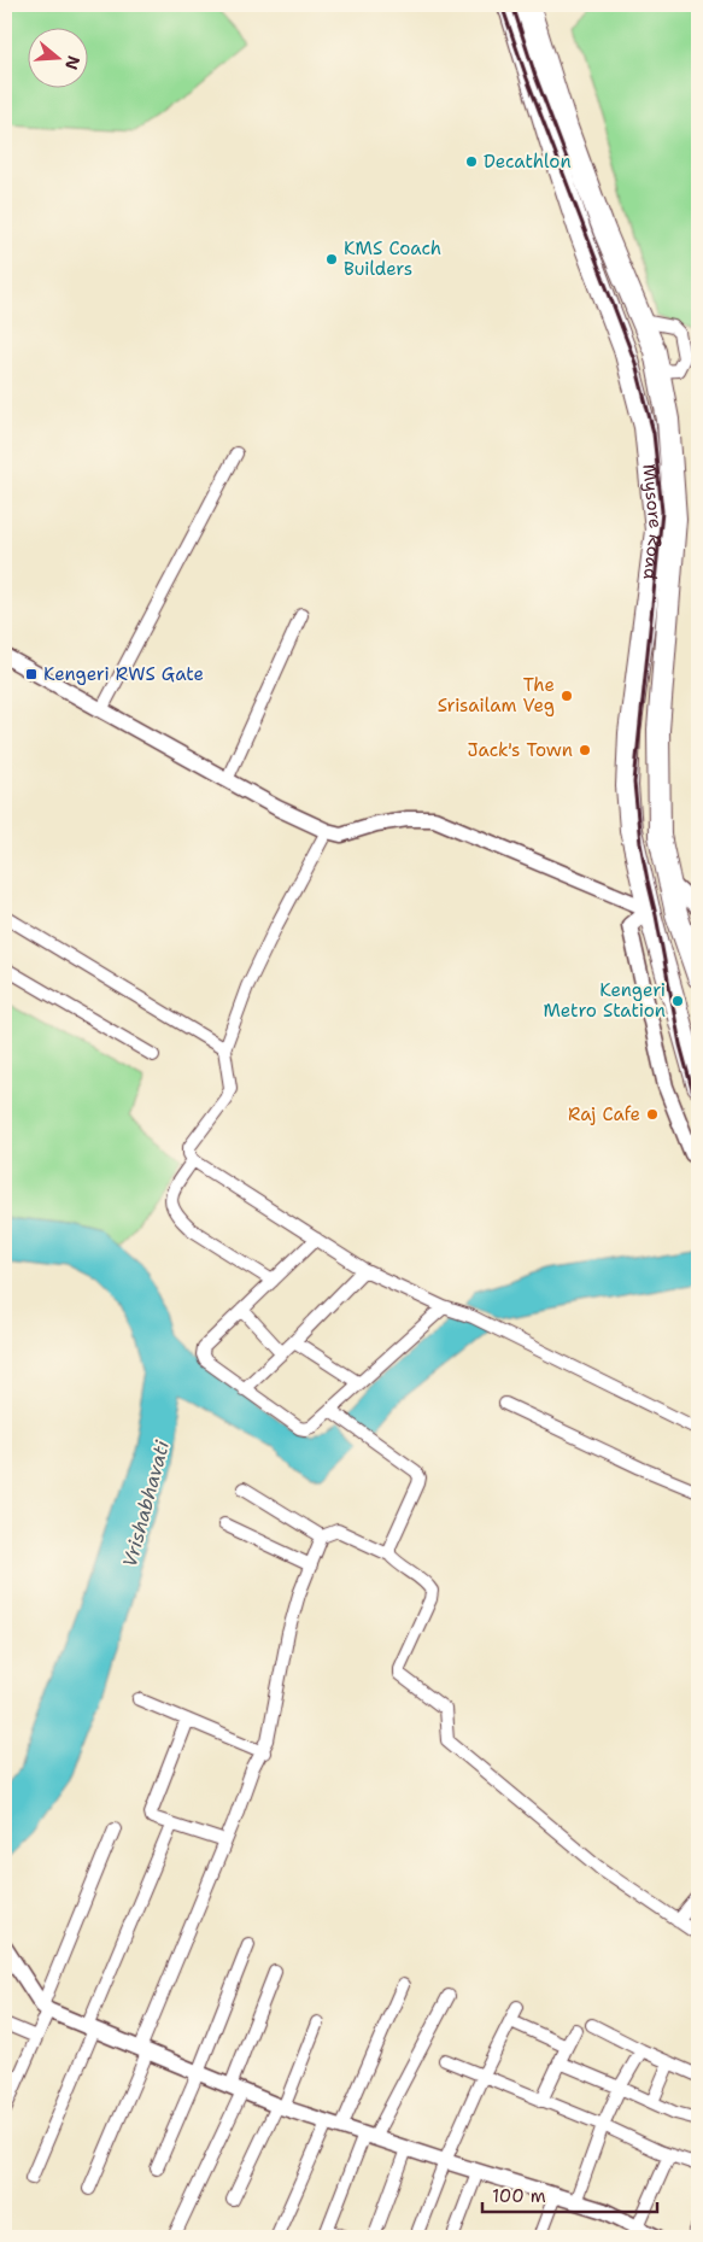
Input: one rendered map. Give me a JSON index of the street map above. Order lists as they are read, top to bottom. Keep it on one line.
{"streets":{"highway":["Mysore Road"]},"water":["Vrishabhavati"],"places":{"other":["Decathlon","KMS Coach Builders","The Srisailam Veg","Jack's Town","Kengeri Metro Station","Raj Cafe"],"transit":["Kengeri RWS Gate"]},"scale_bar":"100 m","north":"right"}
